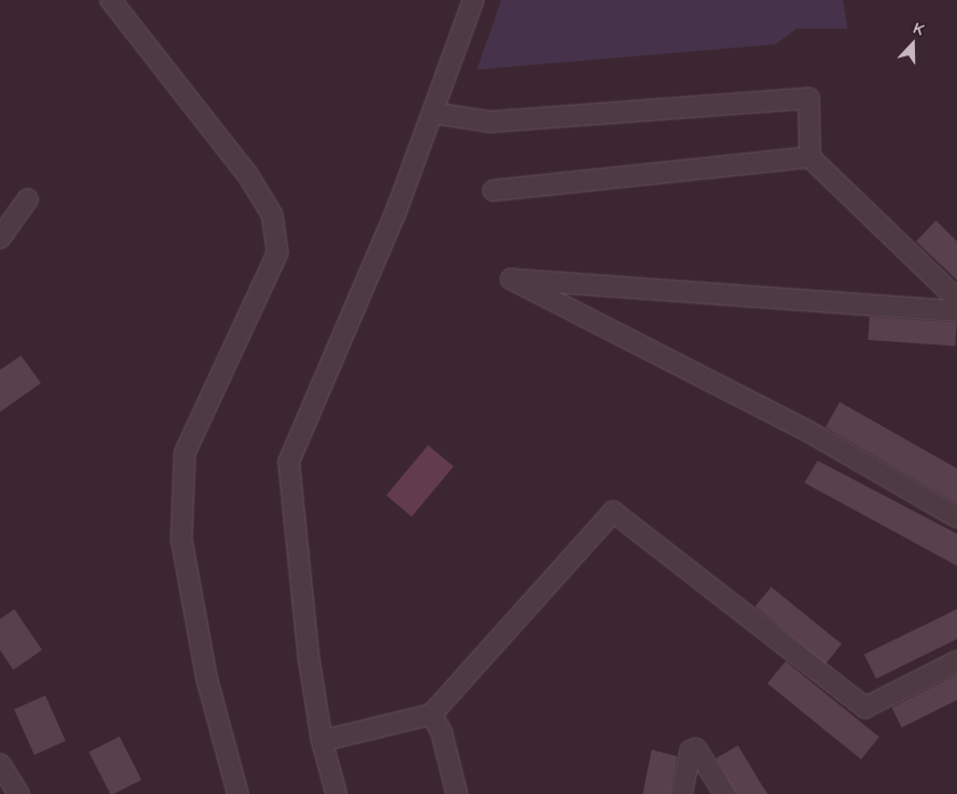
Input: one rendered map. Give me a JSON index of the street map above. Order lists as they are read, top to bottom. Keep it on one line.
{"north":"top"}
